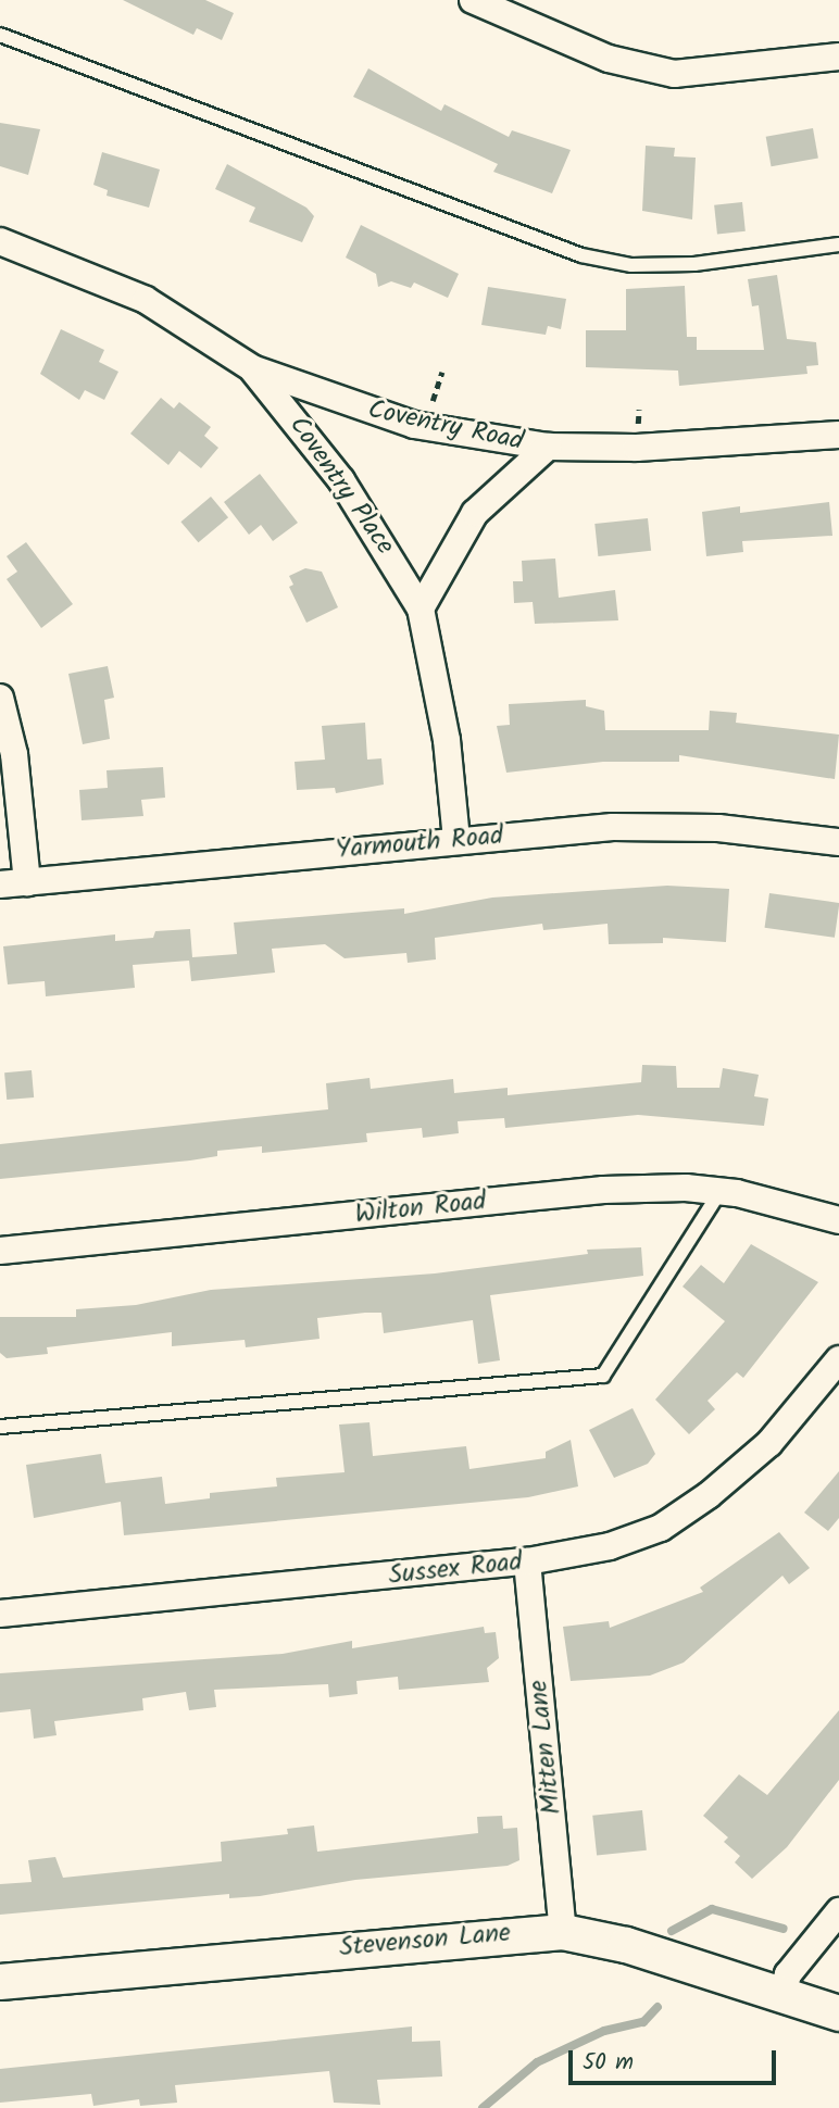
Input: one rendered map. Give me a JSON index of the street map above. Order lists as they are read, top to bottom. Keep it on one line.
{"streets":{"street":["Coventry Road","Coventry Place","Yarmouth Road","Wilton Road","Sussex Road","Mitten Lane","Stevenson Lane"]},"crossings":[["Coventry Road","Coventry Place"],["Coventry Place","Yarmouth Road"],["Sussex Road","Mitten Lane"],["Mitten Lane","Stevenson Lane"]],"scale_bar":"50 m"}
